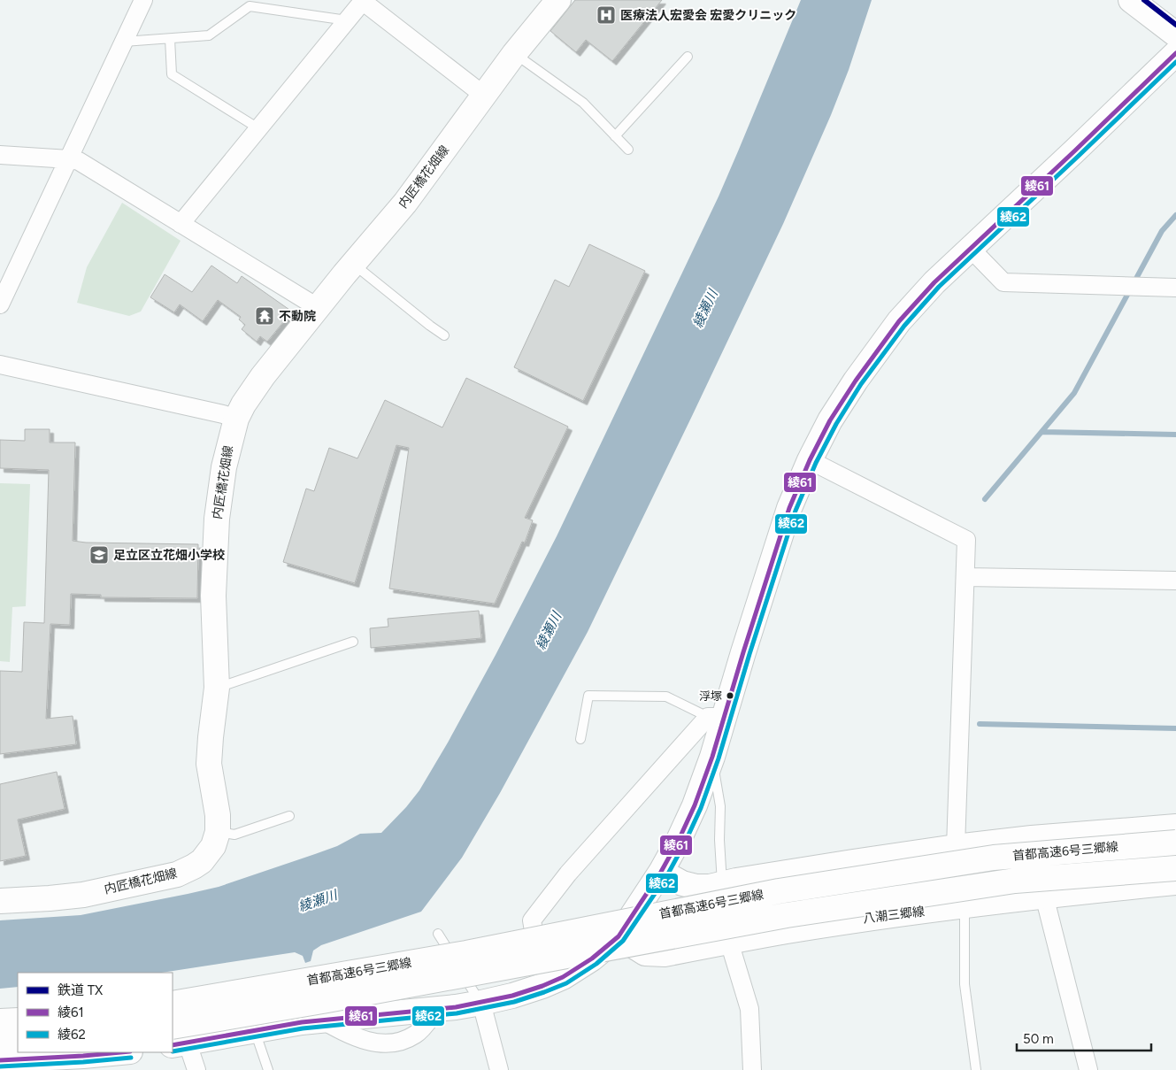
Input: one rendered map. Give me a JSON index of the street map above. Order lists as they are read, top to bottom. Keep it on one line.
{"streets":{"main road":["内匠橋花畑線","首都高速6号三郷線","八潮三郷線"]},"water":["綾瀬川"],"places":{"hospital":["医療法人宏愛会 宏愛クリニック"],"temple":["不動院"],"school or university":["足立区立花畑小学校"],"other":["浮塚"]},"lines":["rail line TX","transit line 綾61","transit line 綾62"],"legend":["鉄道 TX","綾61","綾62"],"scale_bar":"50 m"}
